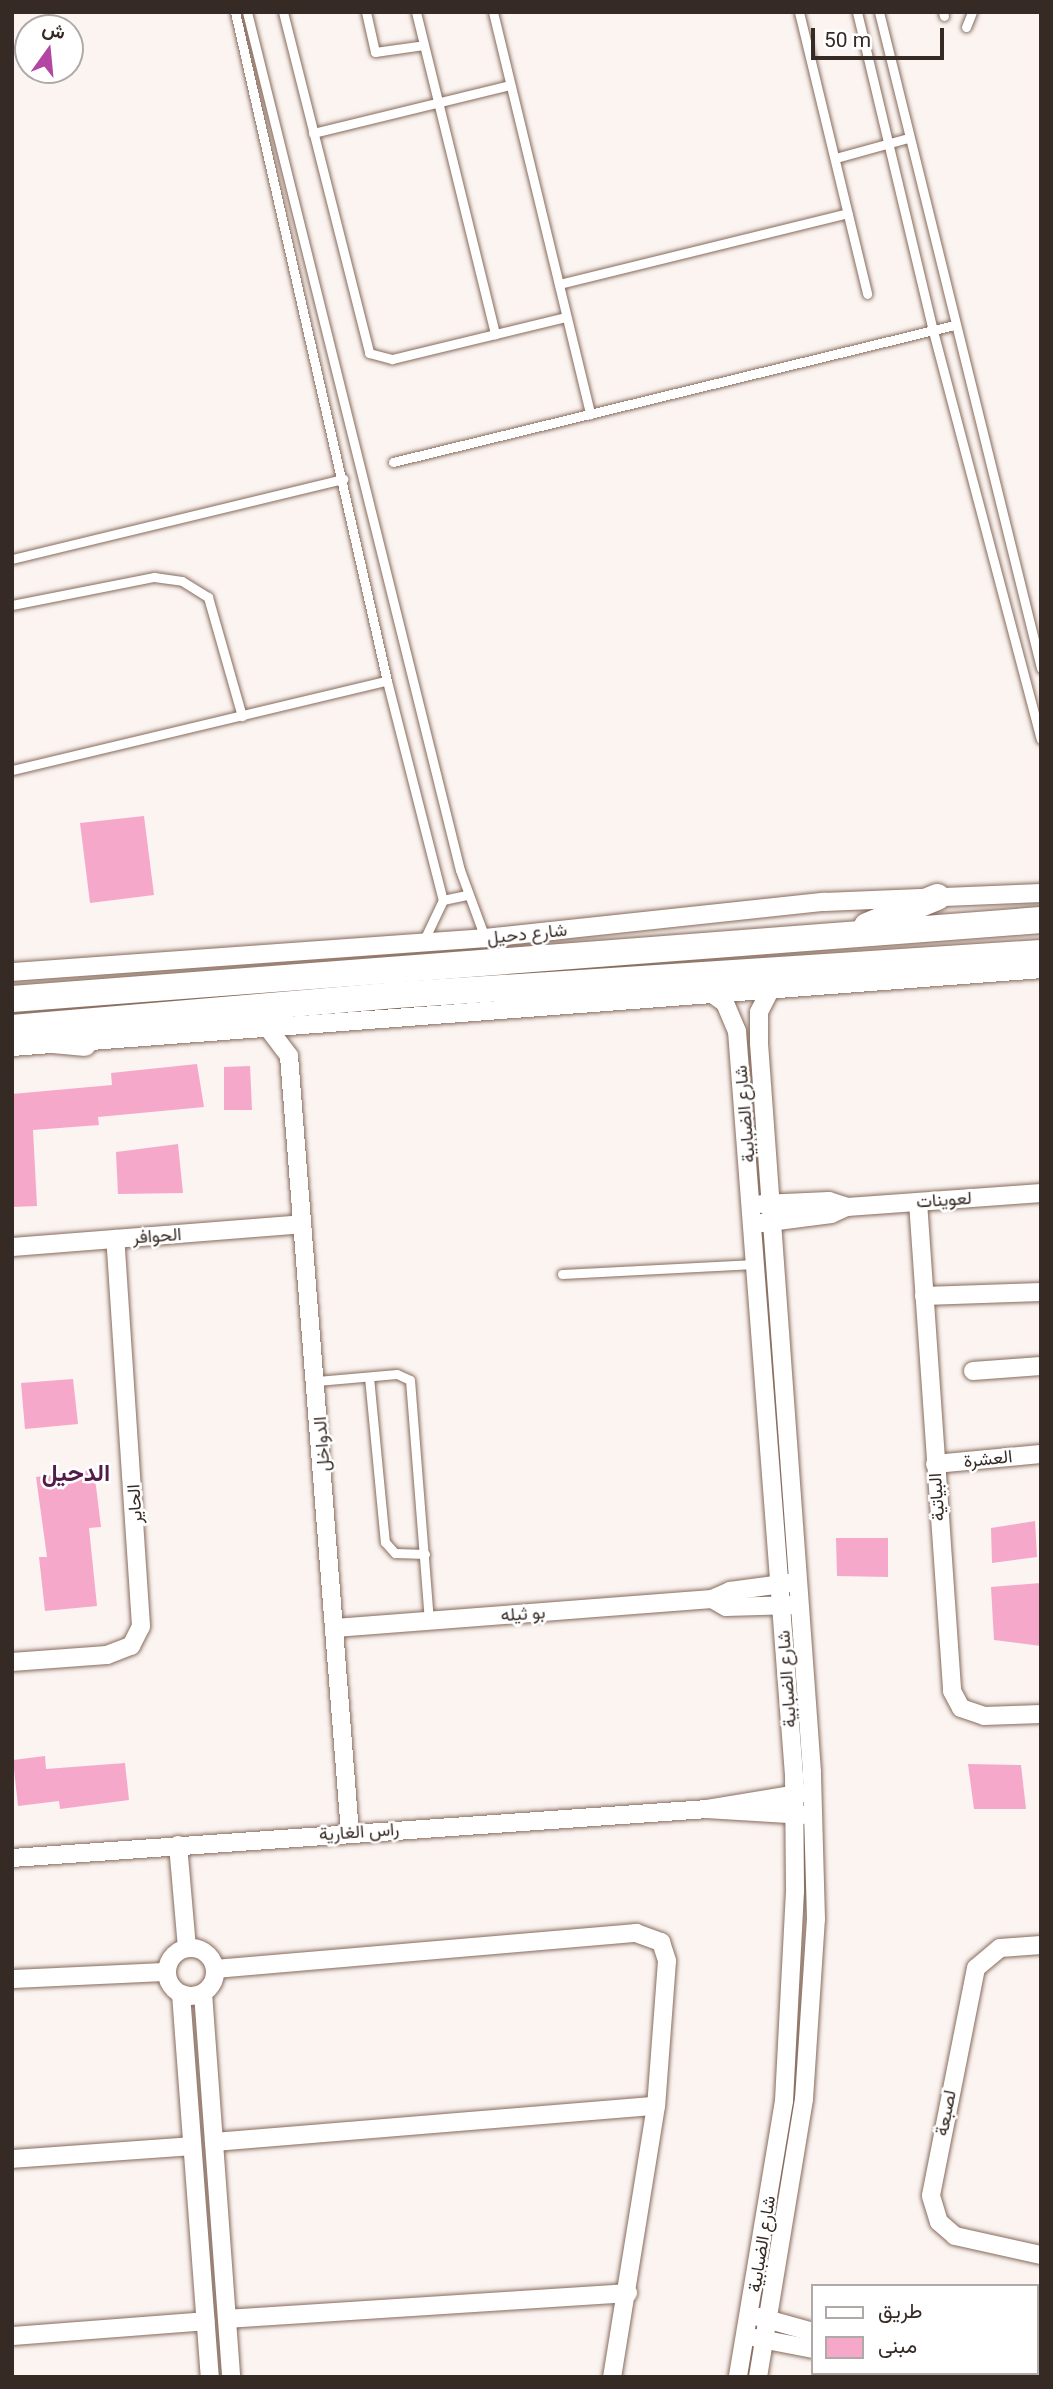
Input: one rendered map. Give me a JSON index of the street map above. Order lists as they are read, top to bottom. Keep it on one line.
{"streets":{"main road":["شارع دحيل"],"street":["شارع الضبابية","لعوينات","الحوافر","الدواخل","العشرة","البياتية","الحاير","بو ثيله","راس الغارية","لصبعة"]},"crossings":[["شارع الضبابية","لعوينات"],["شارع الضبابية","بو ثيله"],["شارع الضبابية","راس الغارية"],["لعوينات","البياتية"],["الحوافر","الدواخل"],["الحوافر","الحاير"],["الدواخل","بو ثيله"],["الدواخل","راس الغارية"],["العشرة","البياتية"]],"districts":["الدحيل"],"legend":["طريق","مبنى"],"scale_bar":"50 m","north":"top"}
